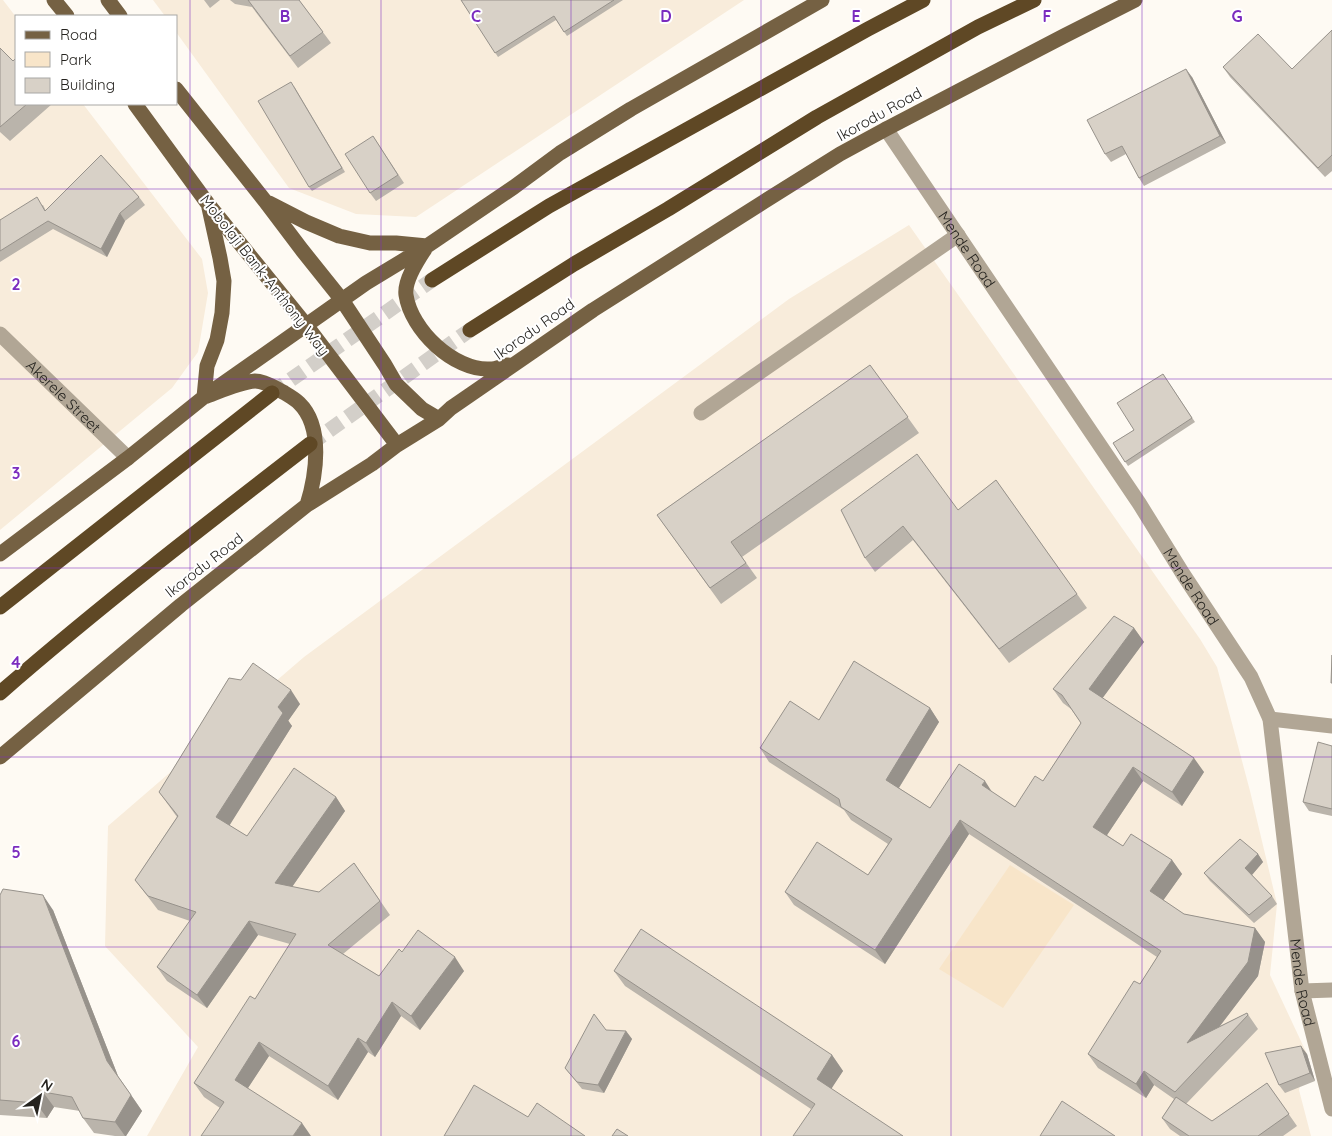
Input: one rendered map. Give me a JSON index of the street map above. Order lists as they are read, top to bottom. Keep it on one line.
{"streets":{"highway":["Ikorodu Road"],"main road":["Mobolaji Bank-Anthony Way"],"street":["Mende Road","Akerele Street"]},"crossings":[["Ikorodu Road","Mende Road"],["Ikorodu Road","Mobolaji Bank-Anthony Way"]],"legend":["Road","Park","Building"],"north":"top right","grid":{"columns":["B","C","D","E","F","G"],"rows":["2","3","4","5","6"]}}
